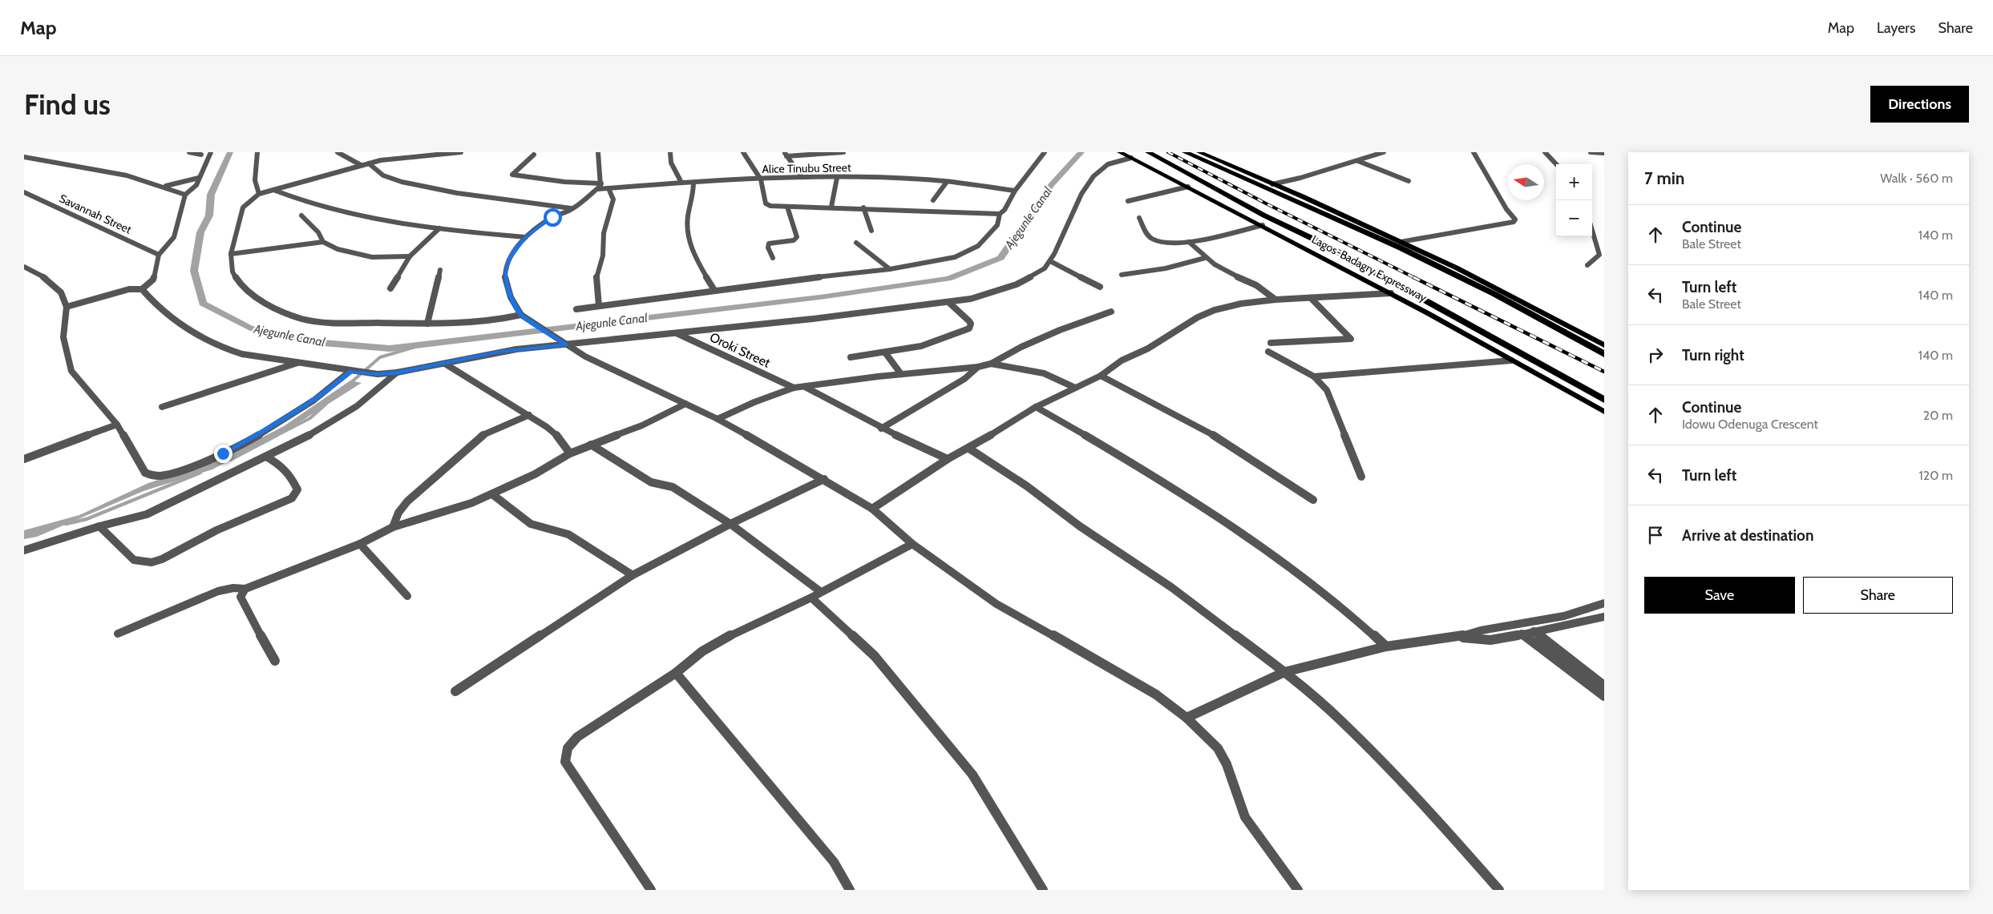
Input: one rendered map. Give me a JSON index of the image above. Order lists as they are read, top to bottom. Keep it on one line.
{"streets":{"highway":["Lagos-Badagry Expressway"],"street":["Alice Tinubu Street","Savannah Street","Oroki Street"]},"water":["Ajegunle Canal"],"north":"left","page":{"header":"Map","nav":["Map","Layers","Share"],"buttons":["Directions",["Save","Share"]],"title":"Find us","heading":["7 min","Walk · 560 m"],"map_buttons":["+","−"],"list":[["Continue","Bale Street","140 m"],["Turn left","Bale Street","140 m"],["Turn right","140 m"],["Continue","Idowu Odenuga Crescent","20 m"],["Turn left","120 m"],"Arrive at destination"]}}
